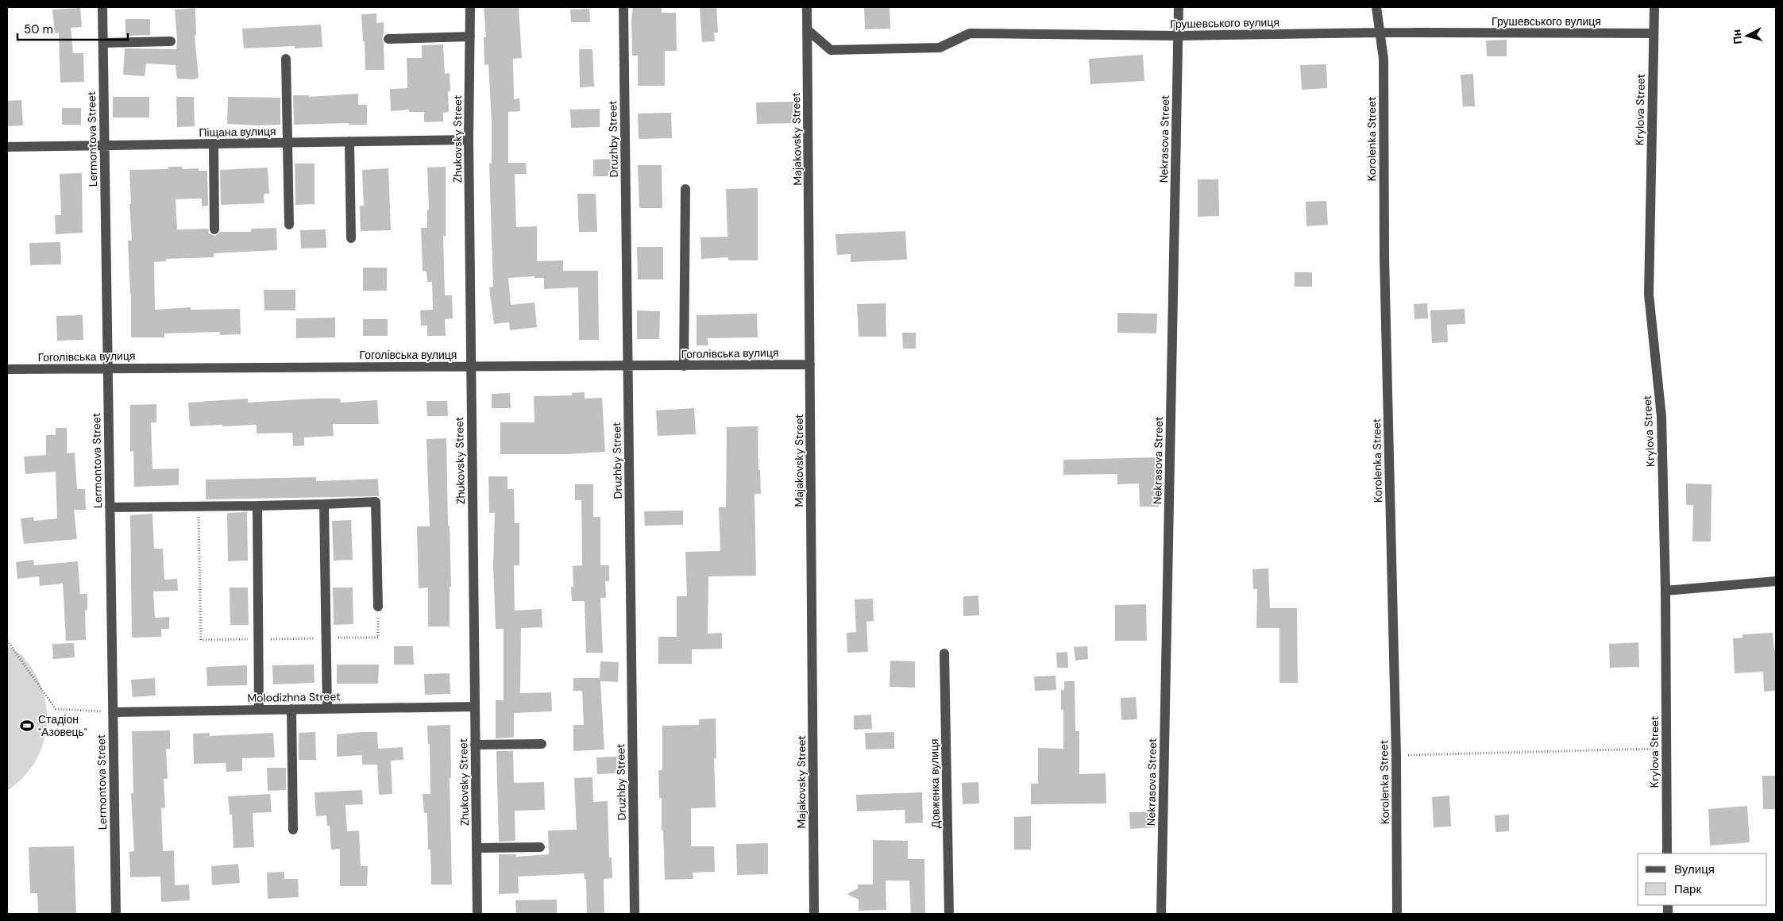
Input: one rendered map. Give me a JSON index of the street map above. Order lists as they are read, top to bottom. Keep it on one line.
{"streets":{"street":["Грушевського вулиця","Krylova Street","Піщана вулиця","Lermontova Street","Zhukovsky Street","Druzhby Street","Majakovsky Street","Nekrasova Street","Korolenka Street","Гоголівська вулиця","Molodizhna Street","Довженка вулиця"]},"crossings":[["Грушевського вулиця","Krylova Street"],["Грушевського вулиця","Majakovsky Street"],["Грушевського вулиця","Nekrasova Street"],["Грушевського вулиця","Korolenka Street"],["Піщана вулиця","Lermontova Street"],["Піщана вулиця","Zhukovsky Street"],["Lermontova Street","Гоголівська вулиця"],["Lermontova Street","Molodizhna Street"],["Zhukovsky Street","Гоголівська вулиця"],["Zhukovsky Street","Molodizhna Street"],["Druzhby Street","Гоголівська вулиця"],["Majakovsky Street","Гоголівська вулиця"]],"places":{"sports":["Стадіон \"Азовець\""]},"legend":["Вулиця","Парк"],"scale_bar":"50 m","north":"left"}
